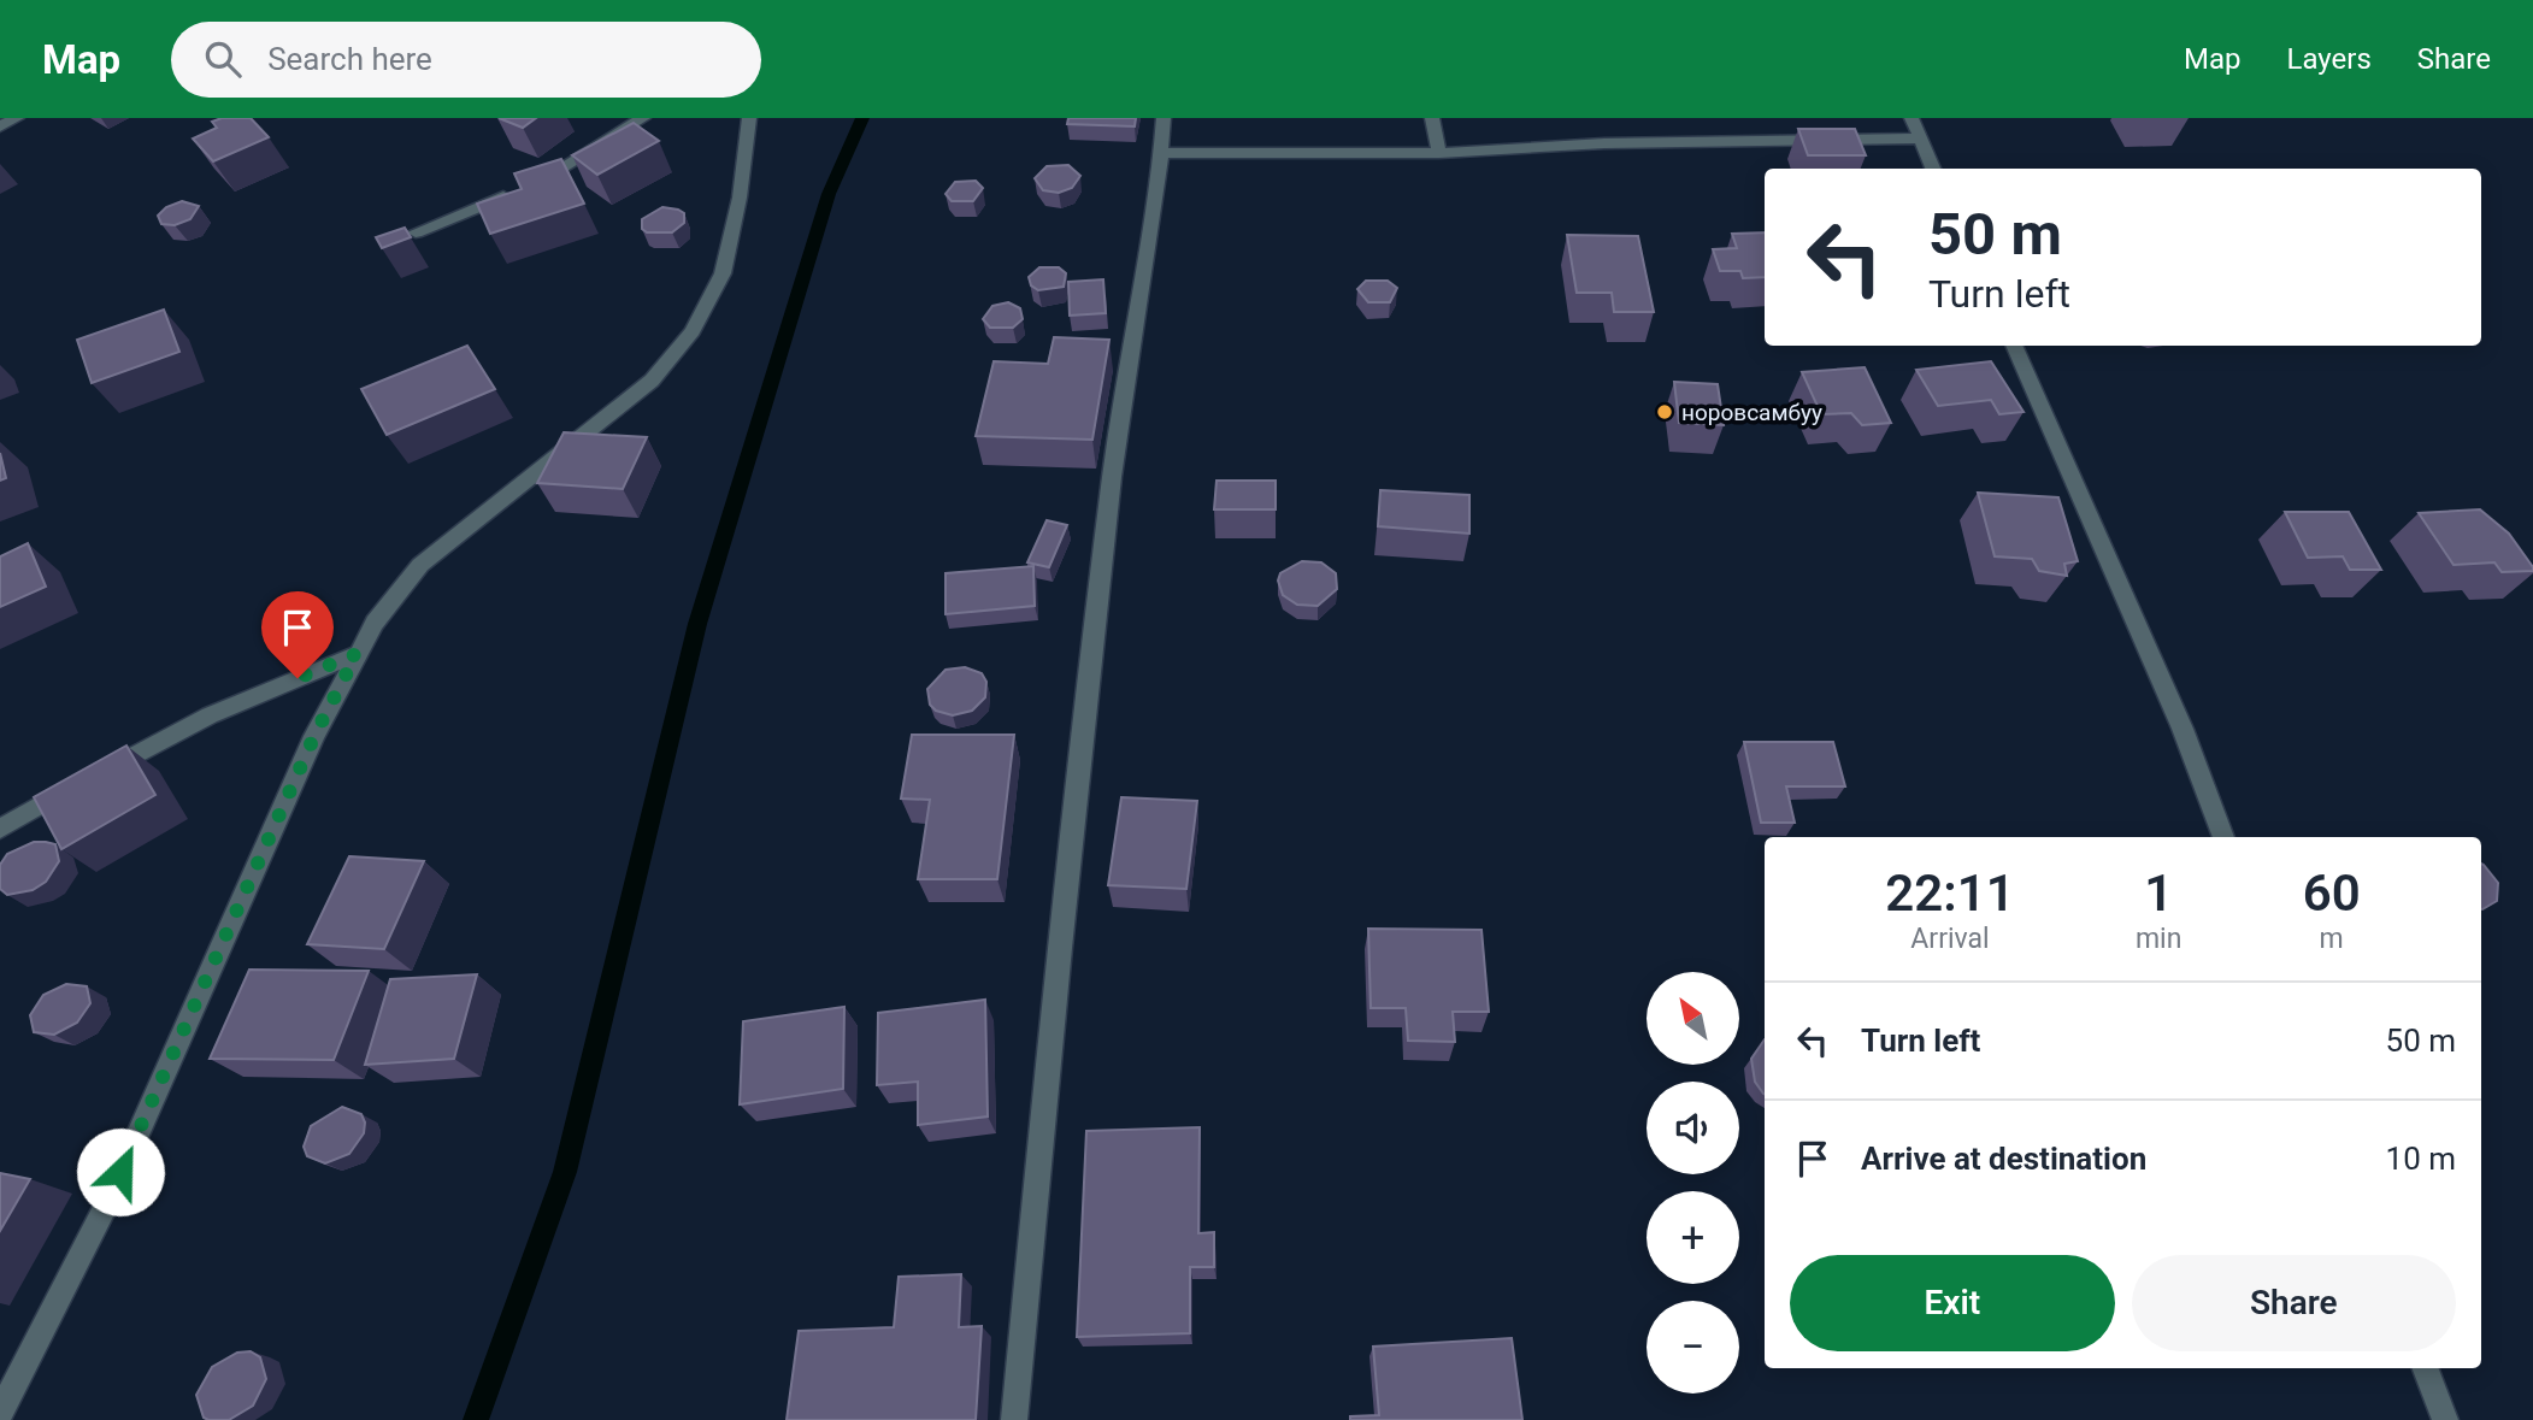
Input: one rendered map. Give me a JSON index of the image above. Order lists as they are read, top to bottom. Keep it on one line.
{"places":["норовсамбуу"],"north":"top left","page":{"header":"Map","search":"Search here","nav":["Map","Layers","Share"],"turn":["50 m","Turn left"],"eta":["22:11","Arrival","1","min","60","m"],"map_buttons":["+","−"],"list":[{"name":"Turn left","value":"50 m"},{"name":"Arrive at destination","value":"10 m"}],"buttons":["Exit","Share"]}}
